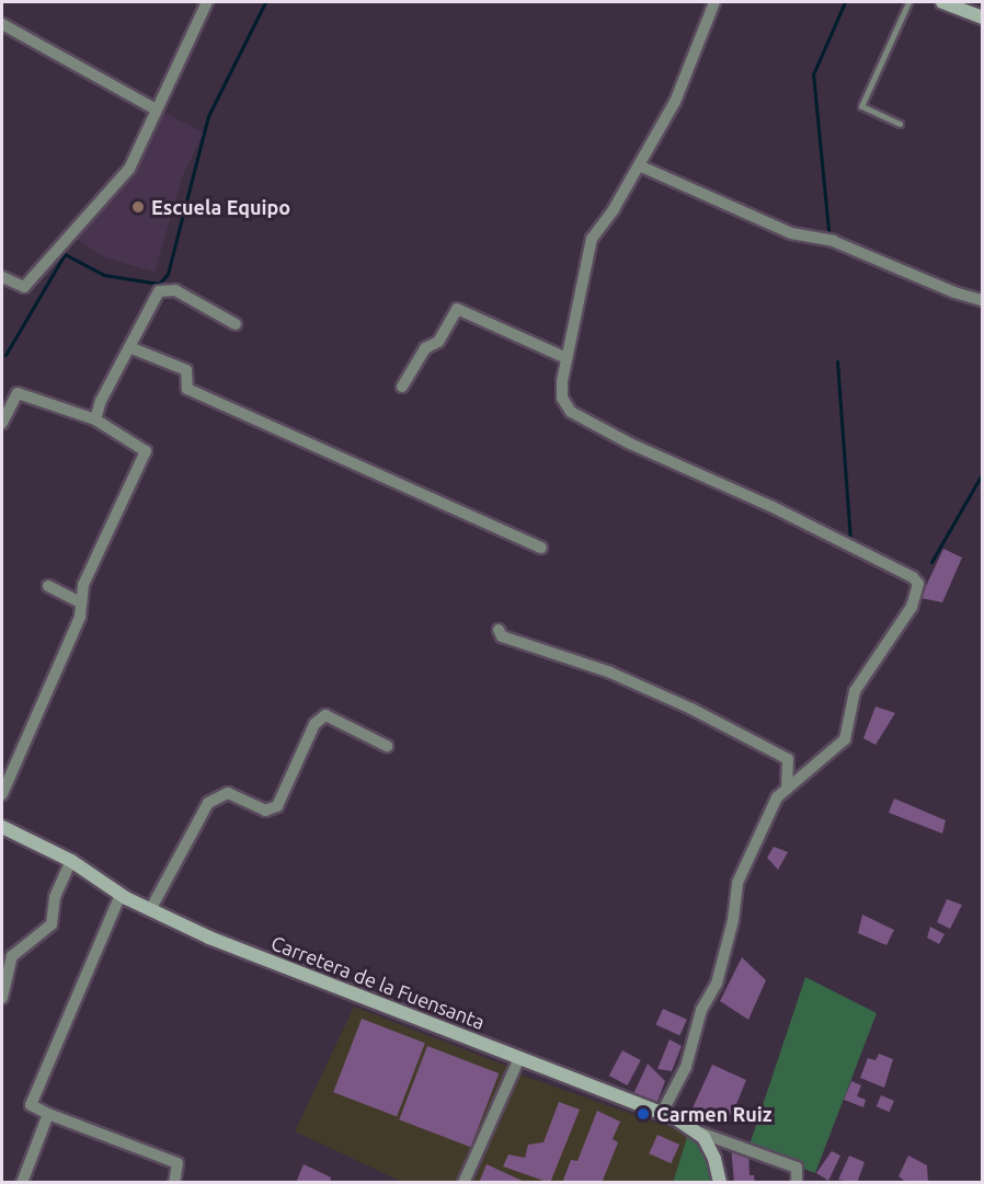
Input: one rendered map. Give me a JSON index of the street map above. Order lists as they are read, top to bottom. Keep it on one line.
{"streets":{"main road":["Carretera de la Fuensanta"]},"places":["Escuela Equipo","Carmen Ruiz"]}
